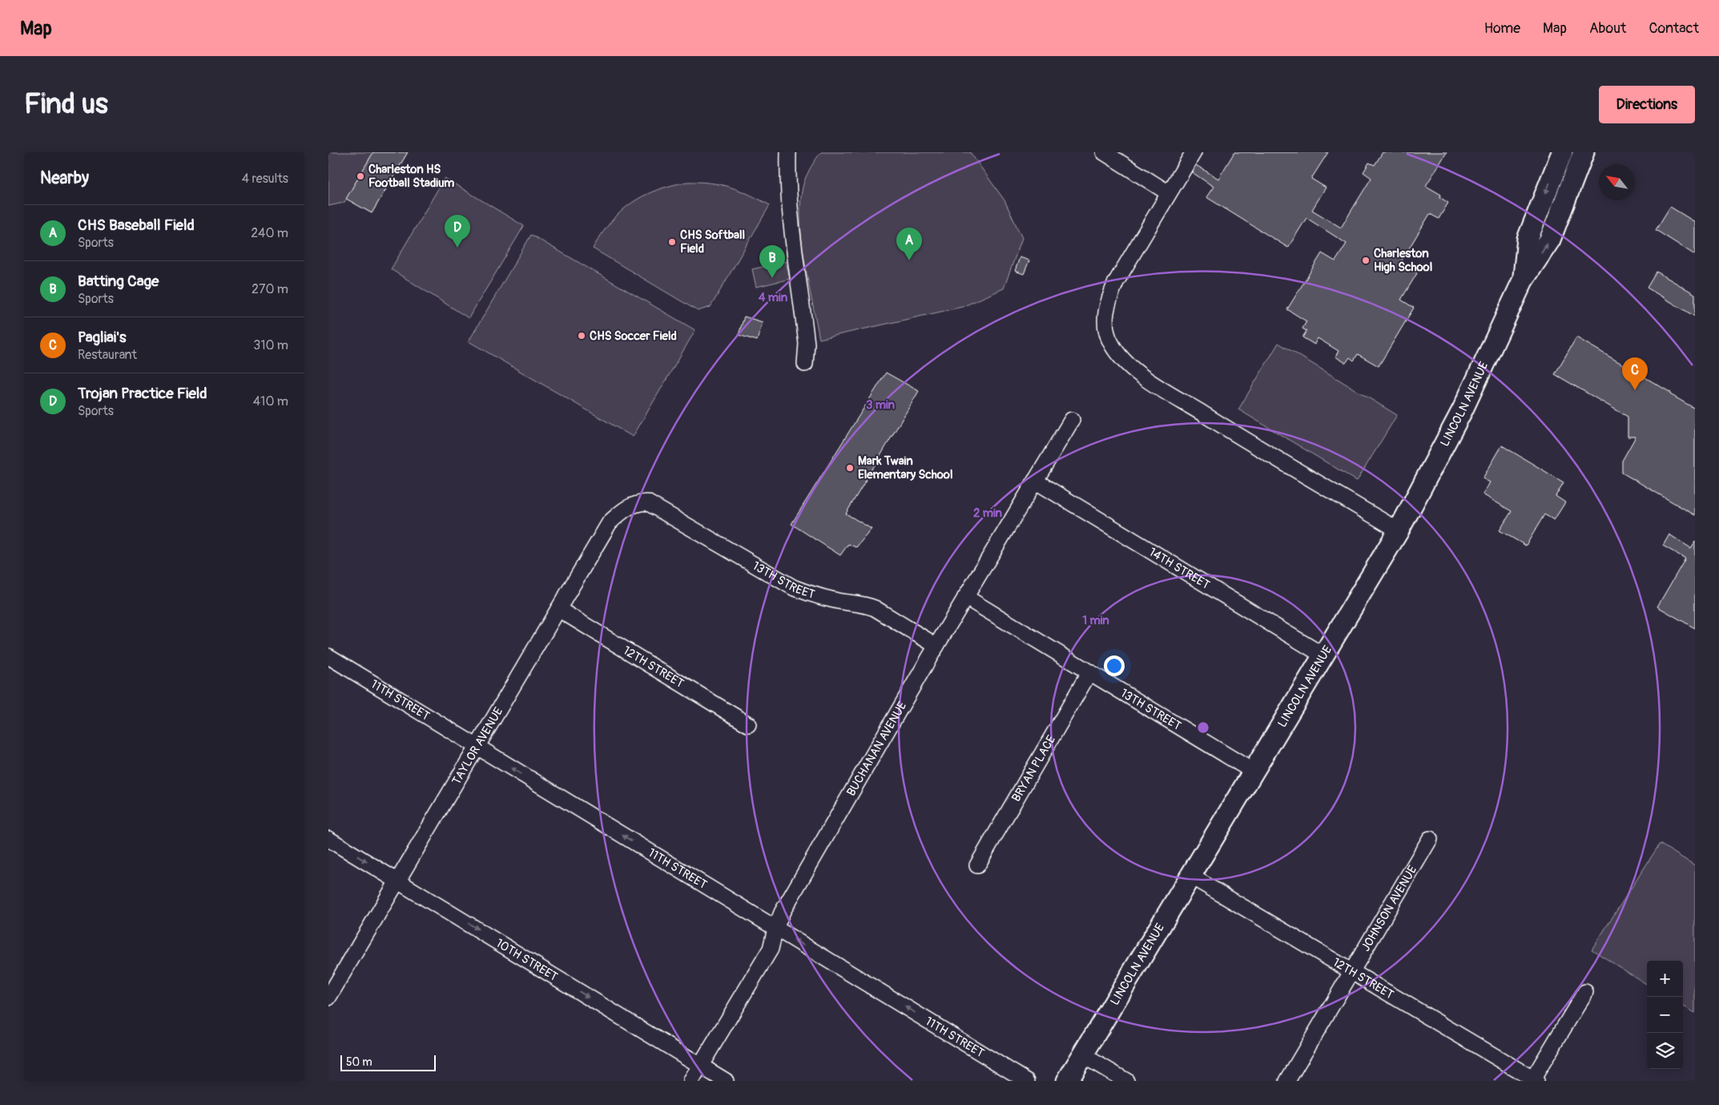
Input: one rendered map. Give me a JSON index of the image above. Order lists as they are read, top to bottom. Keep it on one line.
{"streets":{"main road":["LINCOLN AVENUE"],"street":["14TH STREET","13TH STREET","12TH STREET","11TH STREET","TAYLOR AVENUE","BUCHANAN AVENUE","BRYAN PLACE","JOHNSON AVENUE","10TH STREET"]},"crossings":[["LINCOLN AVENUE","14TH STREET"],["LINCOLN AVENUE","13TH STREET"],["LINCOLN AVENUE","12TH STREET"],["14TH STREET","BUCHANAN AVENUE"],["13TH STREET","TAYLOR AVENUE"],["13TH STREET","BUCHANAN AVENUE"],["13TH STREET","BRYAN PLACE"],["12TH STREET","TAYLOR AVENUE"],["12TH STREET","JOHNSON AVENUE"],["11TH STREET","TAYLOR AVENUE"],["11TH STREET","BUCHANAN AVENUE"],["TAYLOR AVENUE","10TH STREET"],["BUCHANAN AVENUE","10TH STREET"]],"one_way":["11TH STREET","10TH STREET"],"places":["Charleston HS Football Stadium","CHS Softball Field","Charleston High School","CHS Soccer Field","Mark Twain Elementary School"],"scale_bar":"50 m","north":"top left","page":{"header":"Map","nav":["Home","Map","About","Contact"],"buttons":"Directions","title":"Find us","heading":["Nearby","4 results"],"list":[{"mark":"A","name":"CHS Baseball Field","note":"Sports","value":"240 m"},{"mark":"B","name":"Batting Cage","note":"Sports","value":"270 m"},{"mark":"C","name":"Pagliai's","note":"Restaurant","value":"310 m"},{"mark":"D","name":"Trojan Practice Field","note":"Sports","value":"410 m"}],"pins":["D","A","B","C"],"map_buttons":["+","−"],"scale":"50 m"},"rings":["4 min","3 min","2 min","1 min"]}
